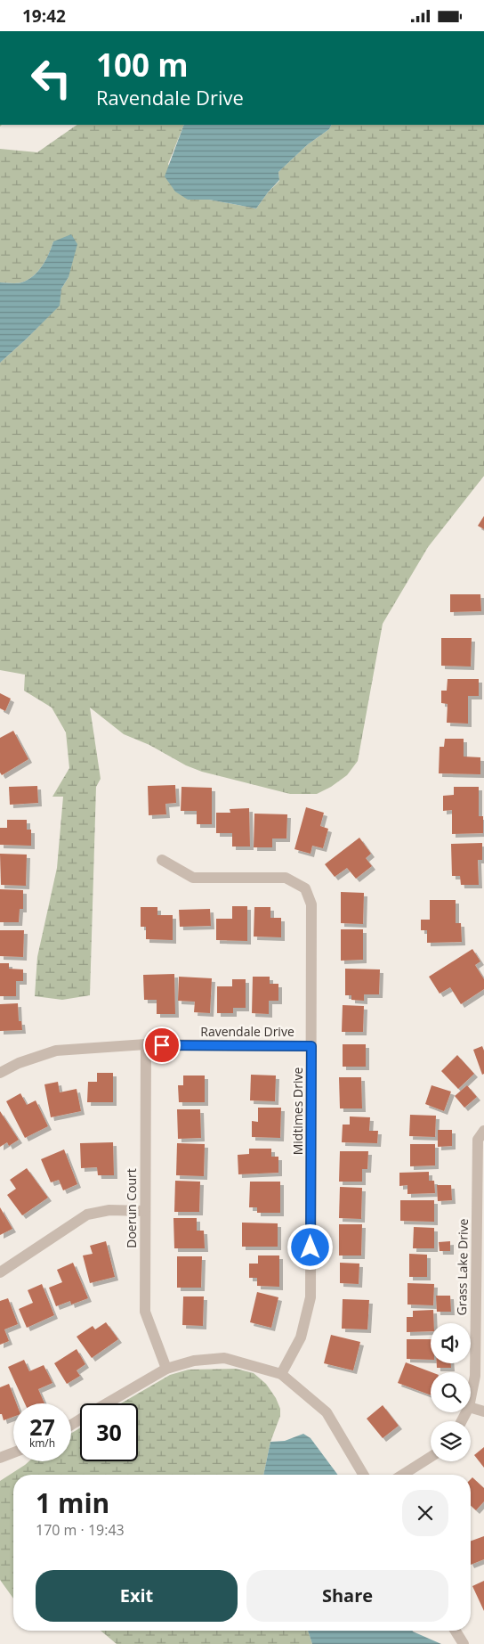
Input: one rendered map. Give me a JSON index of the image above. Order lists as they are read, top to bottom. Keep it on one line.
{"streets":{"street":["Ravendale Drive","Midtimes Drive","Doerun Court","Grass Lake Drive"]},"crossings":[["Ravendale Drive","Midtimes Drive"],["Ravendale Drive","Doerun Court"]],"page":{"status":"19:42","turn":["100 m","Ravendale Drive"],"speed":"27 km/h","limit":"30","heading":["1 min","170 m · 19:43"],"buttons":["Exit","Share"]}}
